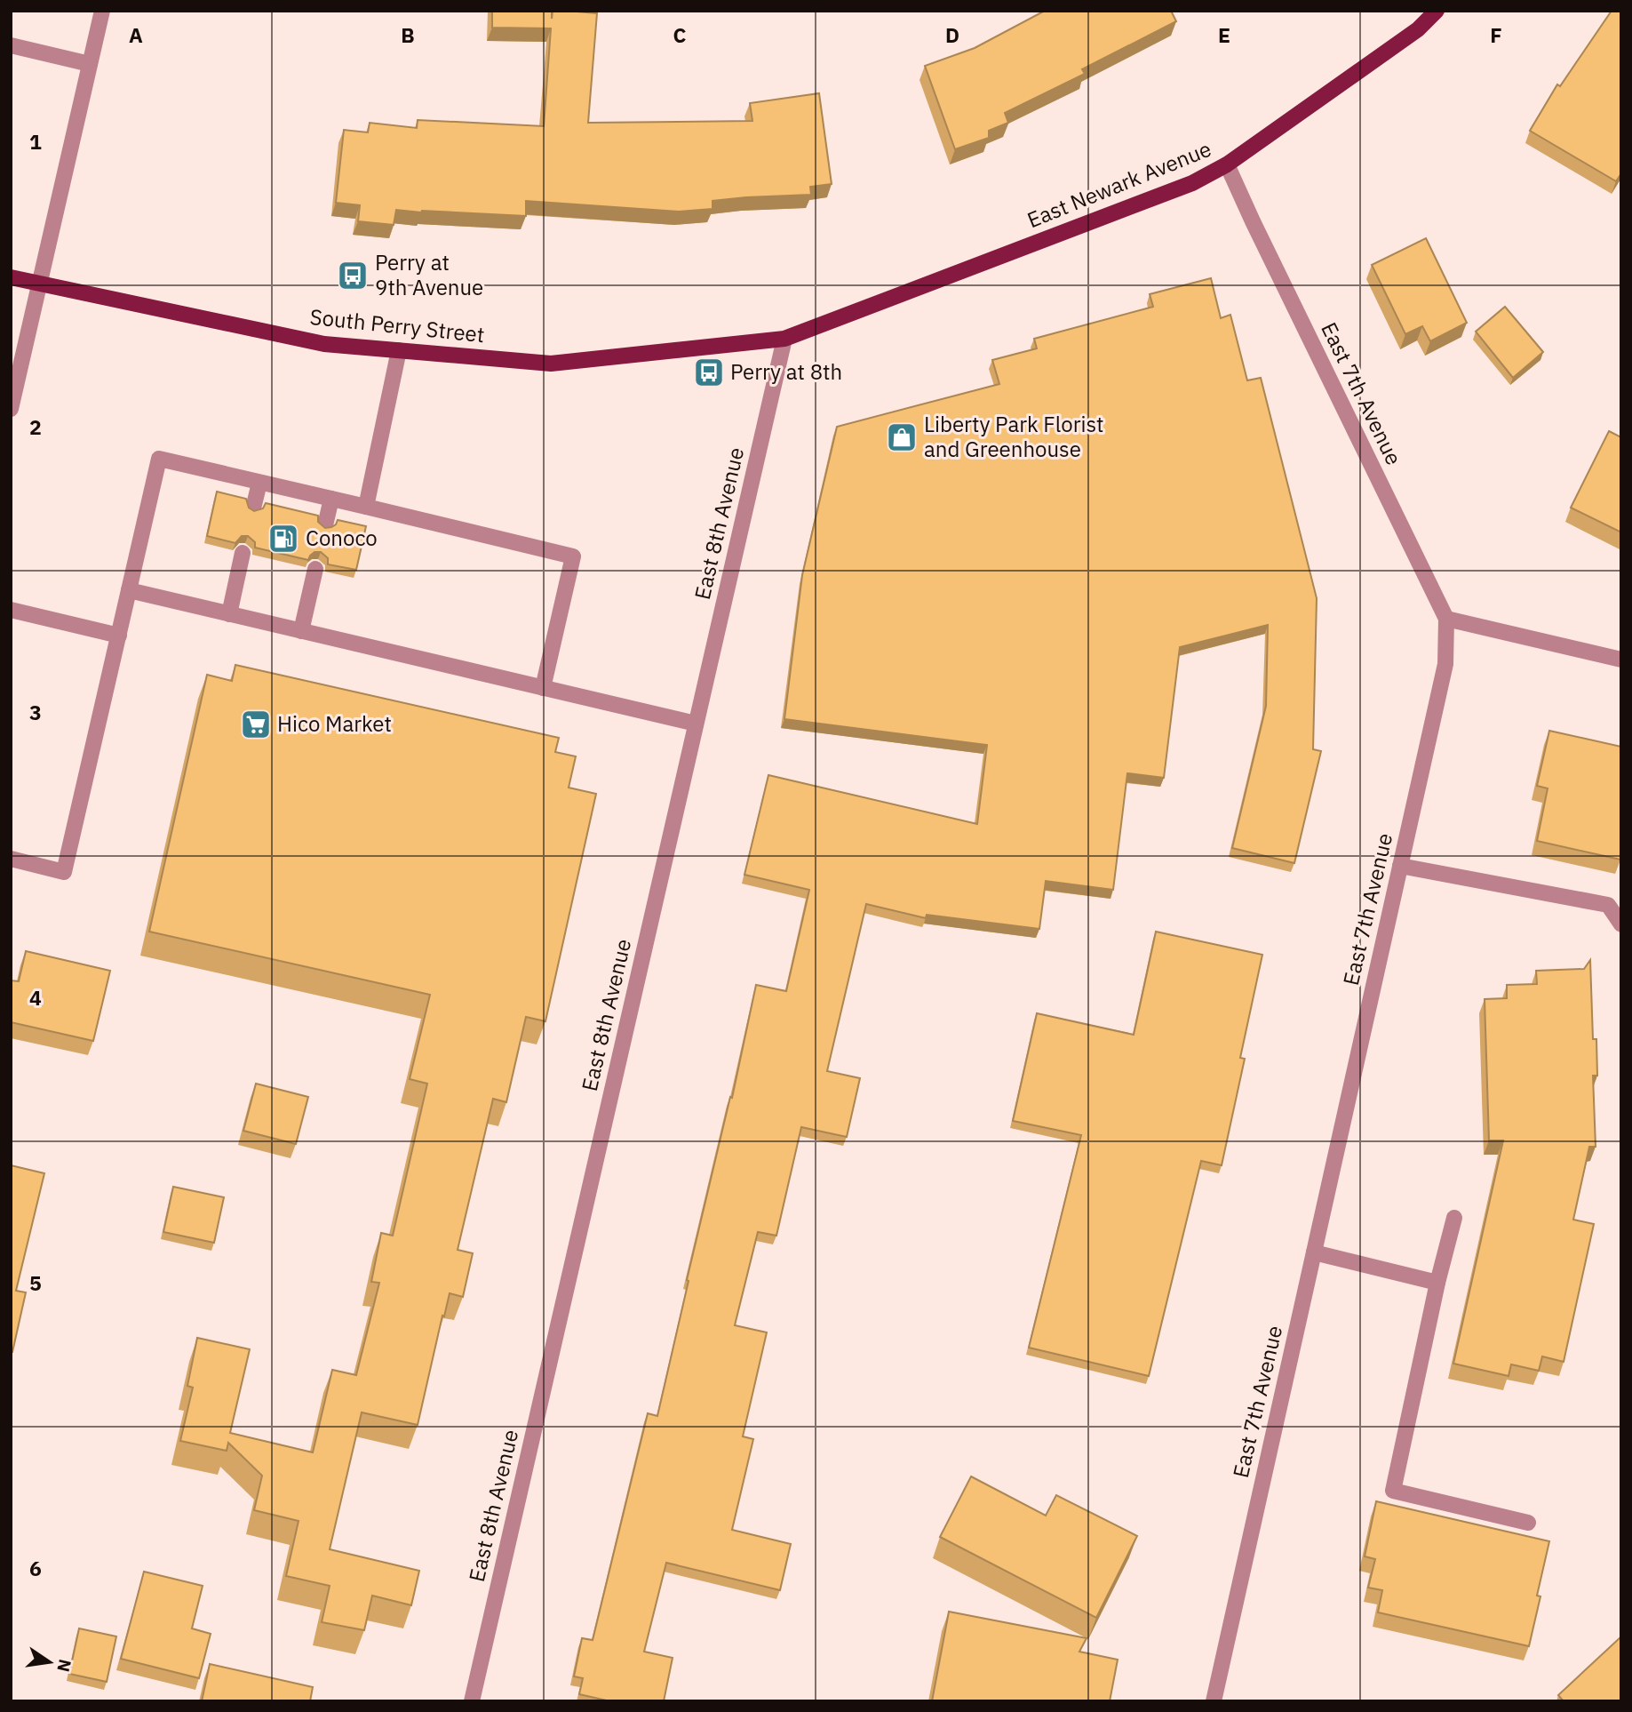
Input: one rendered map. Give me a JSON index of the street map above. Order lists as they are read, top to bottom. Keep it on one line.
{"streets":{"main road":["East Newark Avenue","South Perry Street"],"street":["East 7th Avenue","East 8th Avenue"]},"crossings":[["East Newark Avenue","South Perry Street"],["East Newark Avenue","East 7th Avenue"],["East Newark Avenue","East 8th Avenue"],["South Perry Street","East 8th Avenue"]],"places":{"bus stop":["Perry at 9th Avenue","Perry at 8th"],"shop":["Liberty Park Florist and Greenhouse"],"fuel station":["Conoco"],"supermarket":["Hico Market"]},"north":"right","grid":{"columns":["A","B","C","D","E","F"],"rows":["1","2","3","4","5","6"]}}
